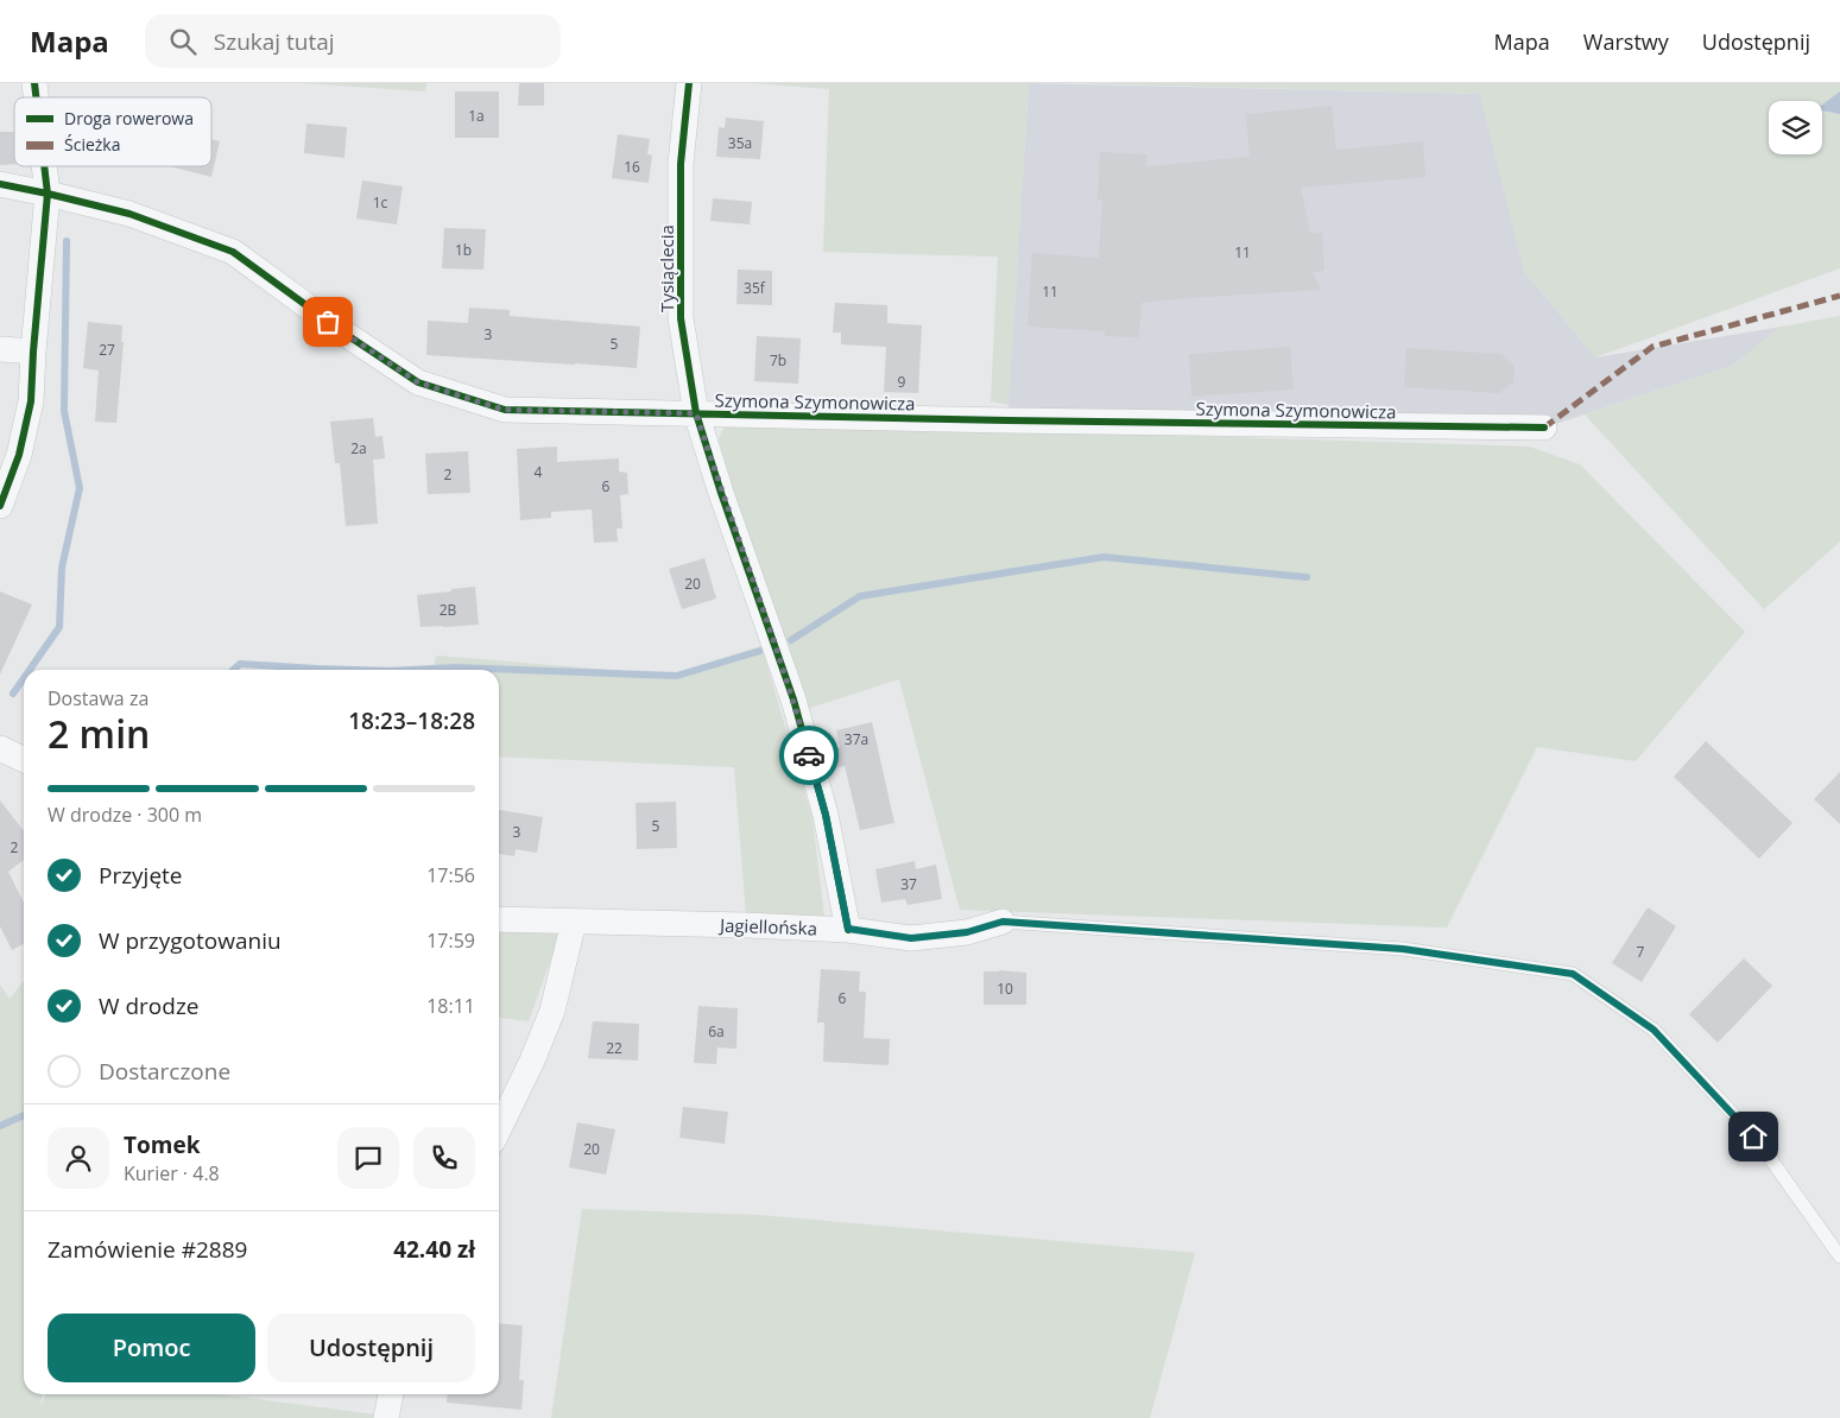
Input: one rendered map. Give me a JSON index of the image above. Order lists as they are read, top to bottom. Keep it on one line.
{"streets":{"street":["Tysiąclecia","Szymona Szymonowicza","Jagiellońska"]},"crossings":[["Tysiąclecia","Szymona Szymonowicza"],["Tysiąclecia","Jagiellońska"]],"house_numbers":["1a","35a","16","1c","1b","11","35f","11","3","5","27","7b","9","2a","4","2","6","20","2B","37a","5","3","2","37","7","10","6","6a","22","20"],"legend":["Droga rowerowa","Ścieżka"],"page":{"header":"Mapa","search":"Szukaj tutaj","nav":["Mapa","Warstwy","Udostępnij"],"heading":["2 min","Dostawa za","18:23–18:28"],"panel":["Tomek","Kurier · 4.8","Zamówienie #2889","42.40 zł"],"bar":"W drodze · 300 m","list":[["Przyjęte","17:56"],["W przygotowaniu","17:59"],["W drodze","18:11"],"Dostarczone"],"buttons":["Pomoc","Udostępnij"]}}
